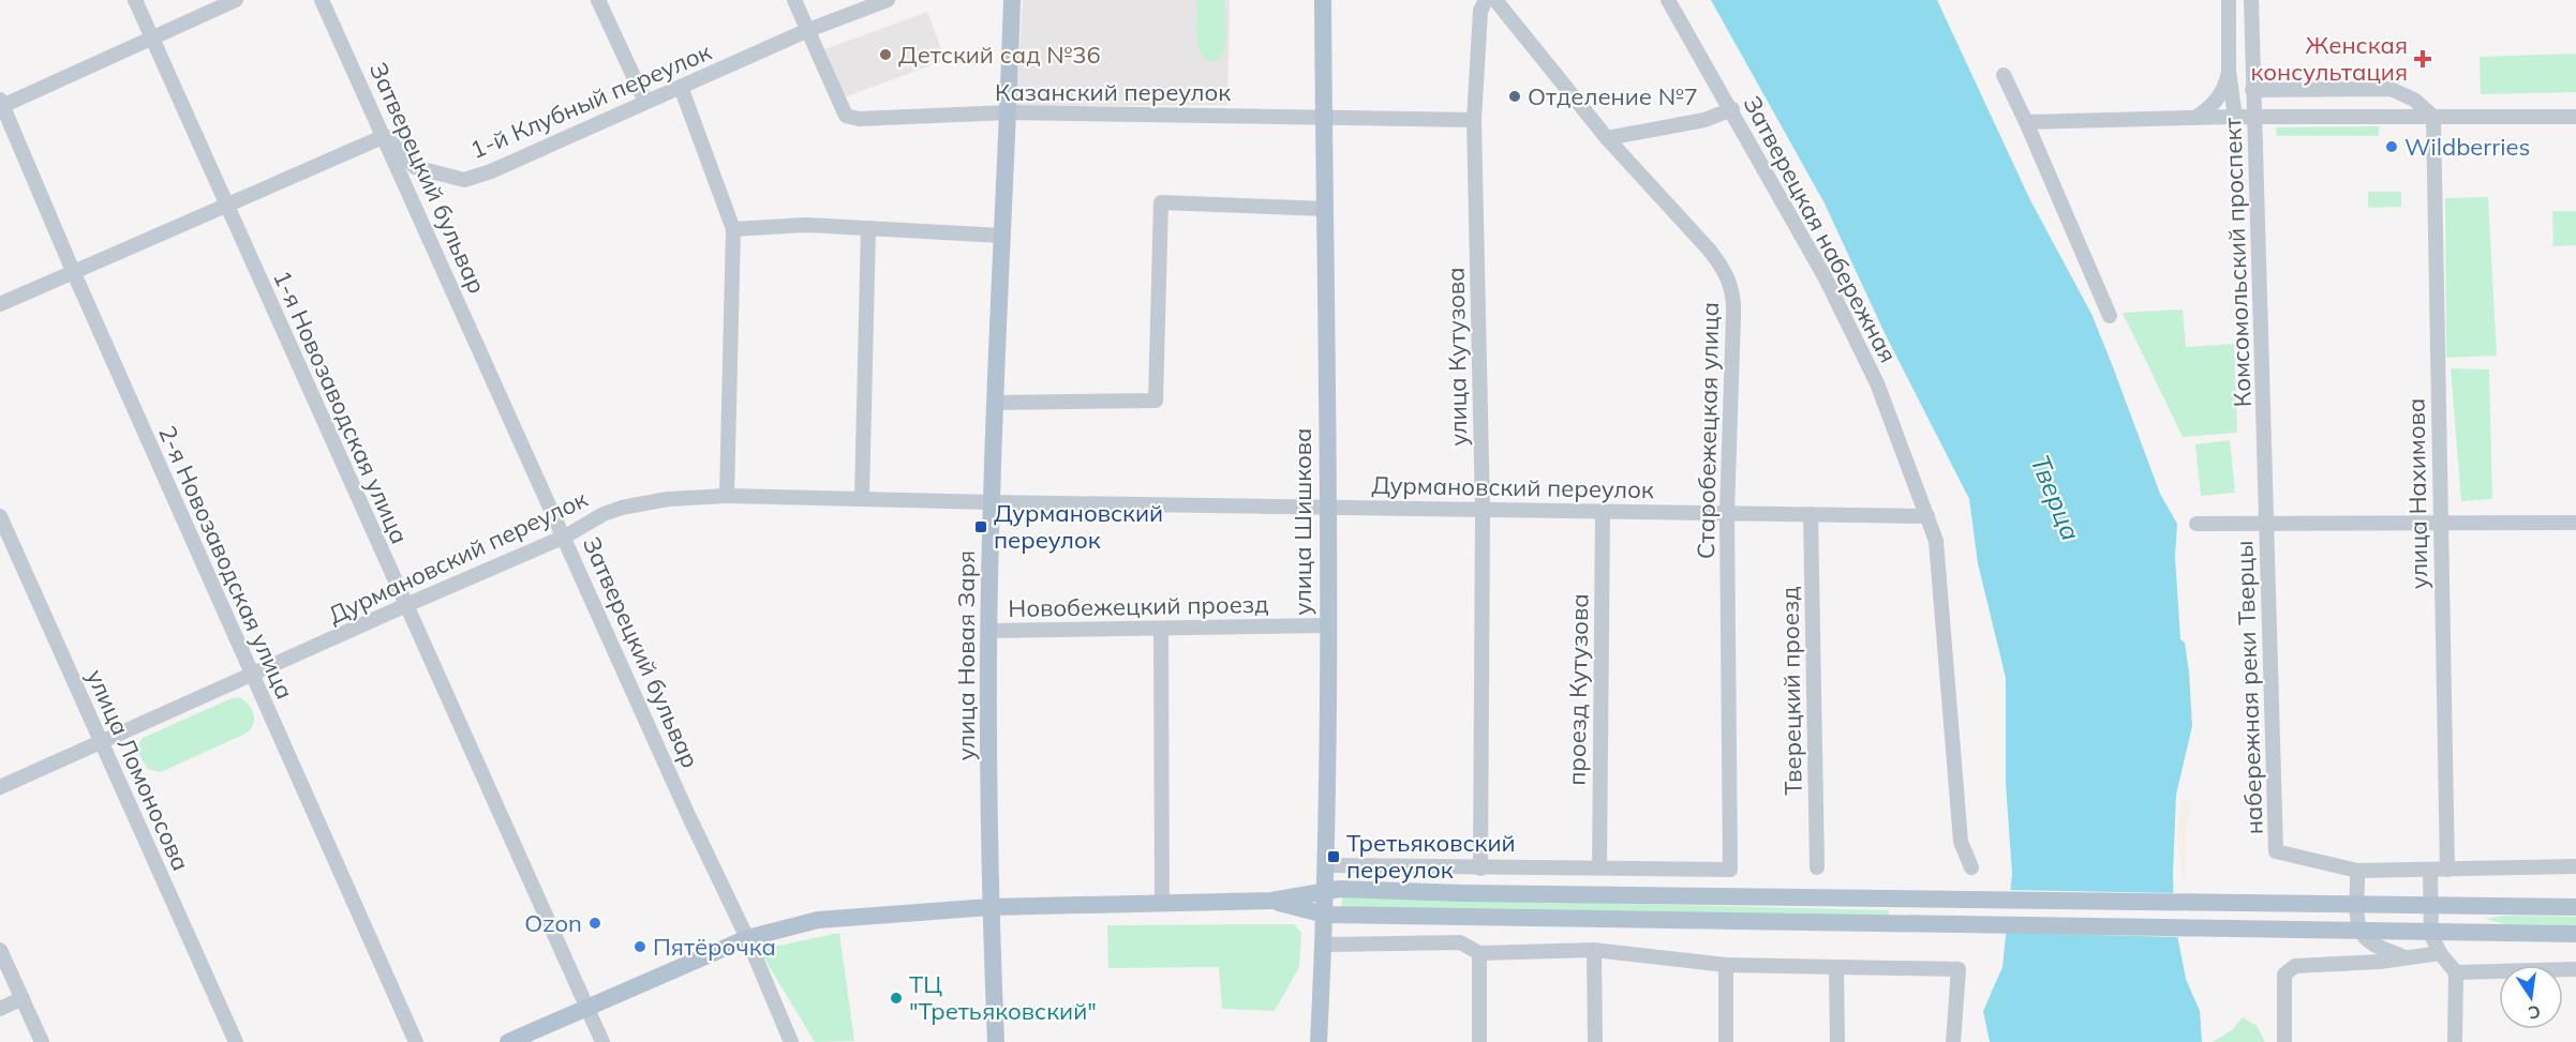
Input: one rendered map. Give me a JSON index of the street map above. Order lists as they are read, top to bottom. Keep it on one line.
{"streets":{"main road":["улица Шишкова","улица Новая Заря"],"street":["Казанский переулок","1-й Клубный переулок","Затверецкий бульвар","Затверецкая набережная","Комсомольский проспект","улица Кутузова","1-я Новозаводская улица","Старобежецкая улица","Дурмановский переулок","улица Нахимова","2-я Новозаводская улица","Новобежецкий проезд","набережная реки Тверцы","проезд Кутузова","Тверецкий проезд","улица Ломоносова"]},"crossings":[["Казанский переулок","1-й Клубный переулок"],["Казанский переулок","улица Кутузова"],["Казанский переулок","улица Шишкова"],["Казанский переулок","улица Новая Заря"],["1-й Клубный переулок","Затверецкий бульвар"],["Затверецкий бульвар","Дурмановский переулок"],["Затверецкая набережная","Дурмановский переулок"],["Комсомольский проспект","набережная реки Тверцы"],["улица Кутузова","Дурмановский переулок"],["1-я Новозаводская улица","Дурмановский переулок"],["Старобежецкая улица","Дурмановский переулок"],["Старобежецкая улица","проезд Кутузова"],["Дурмановский переулок","улица Шишкова"],["Дурмановский переулок","2-я Новозаводская улица"],["Дурмановский переулок","улица Новая Заря"],["Дурмановский переулок","проезд Кутузова"],["Дурмановский переулок","Тверецкий проезд"],["Дурмановский переулок","улица Ломоносова"],["улица Шишкова","Новобежецкий проезд"],["Новобежецкий проезд","улица Новая Заря"]],"water":["Тверца"],"places":{"other":["Детский сад №36","Отделение №7","Wildberries","Ozon","Пятёрочка","ТЦ \"Третьяковский\""],"health":["Женская консультация"],"transit":["Дурмановский переулок","Третьяковский переулок"]},"north":"bottom"}
